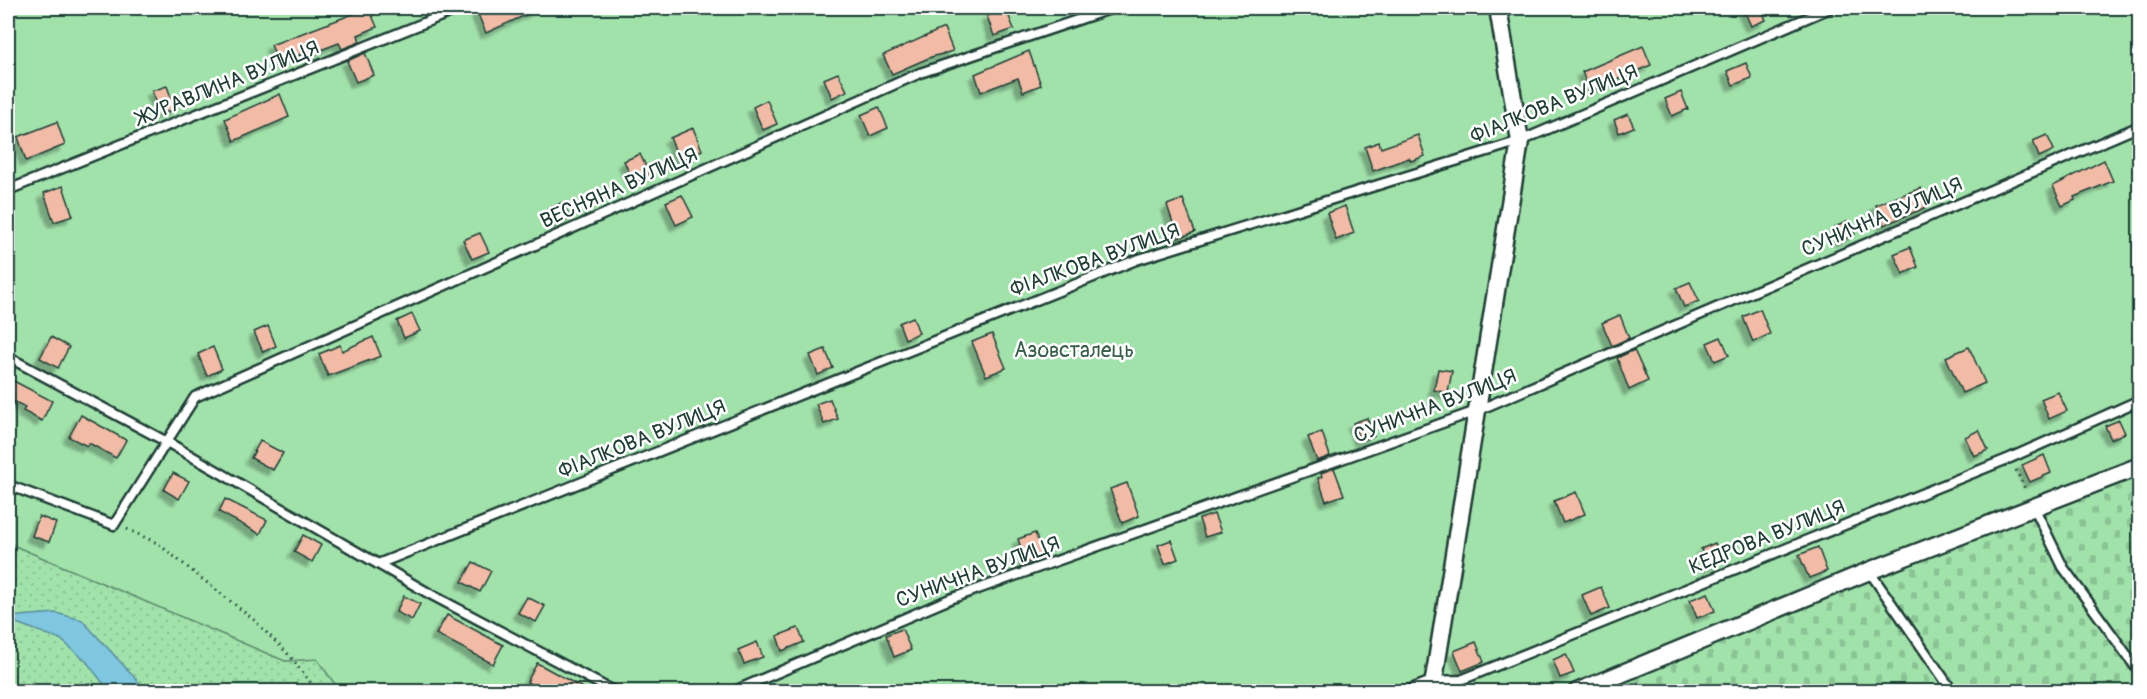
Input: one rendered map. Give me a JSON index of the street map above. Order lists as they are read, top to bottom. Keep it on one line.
{"streets":{"lane":["ЖУРАВЛИНА ВУЛИЦЯ","ФІАЛКОВА ВУЛИЦЯ","ВЕСНЯНА ВУЛИЦЯ","СУНИЧНА ВУЛИЦЯ","КЕДРОВА ВУЛИЦЯ"]},"parks":["Азовсталець"]}
